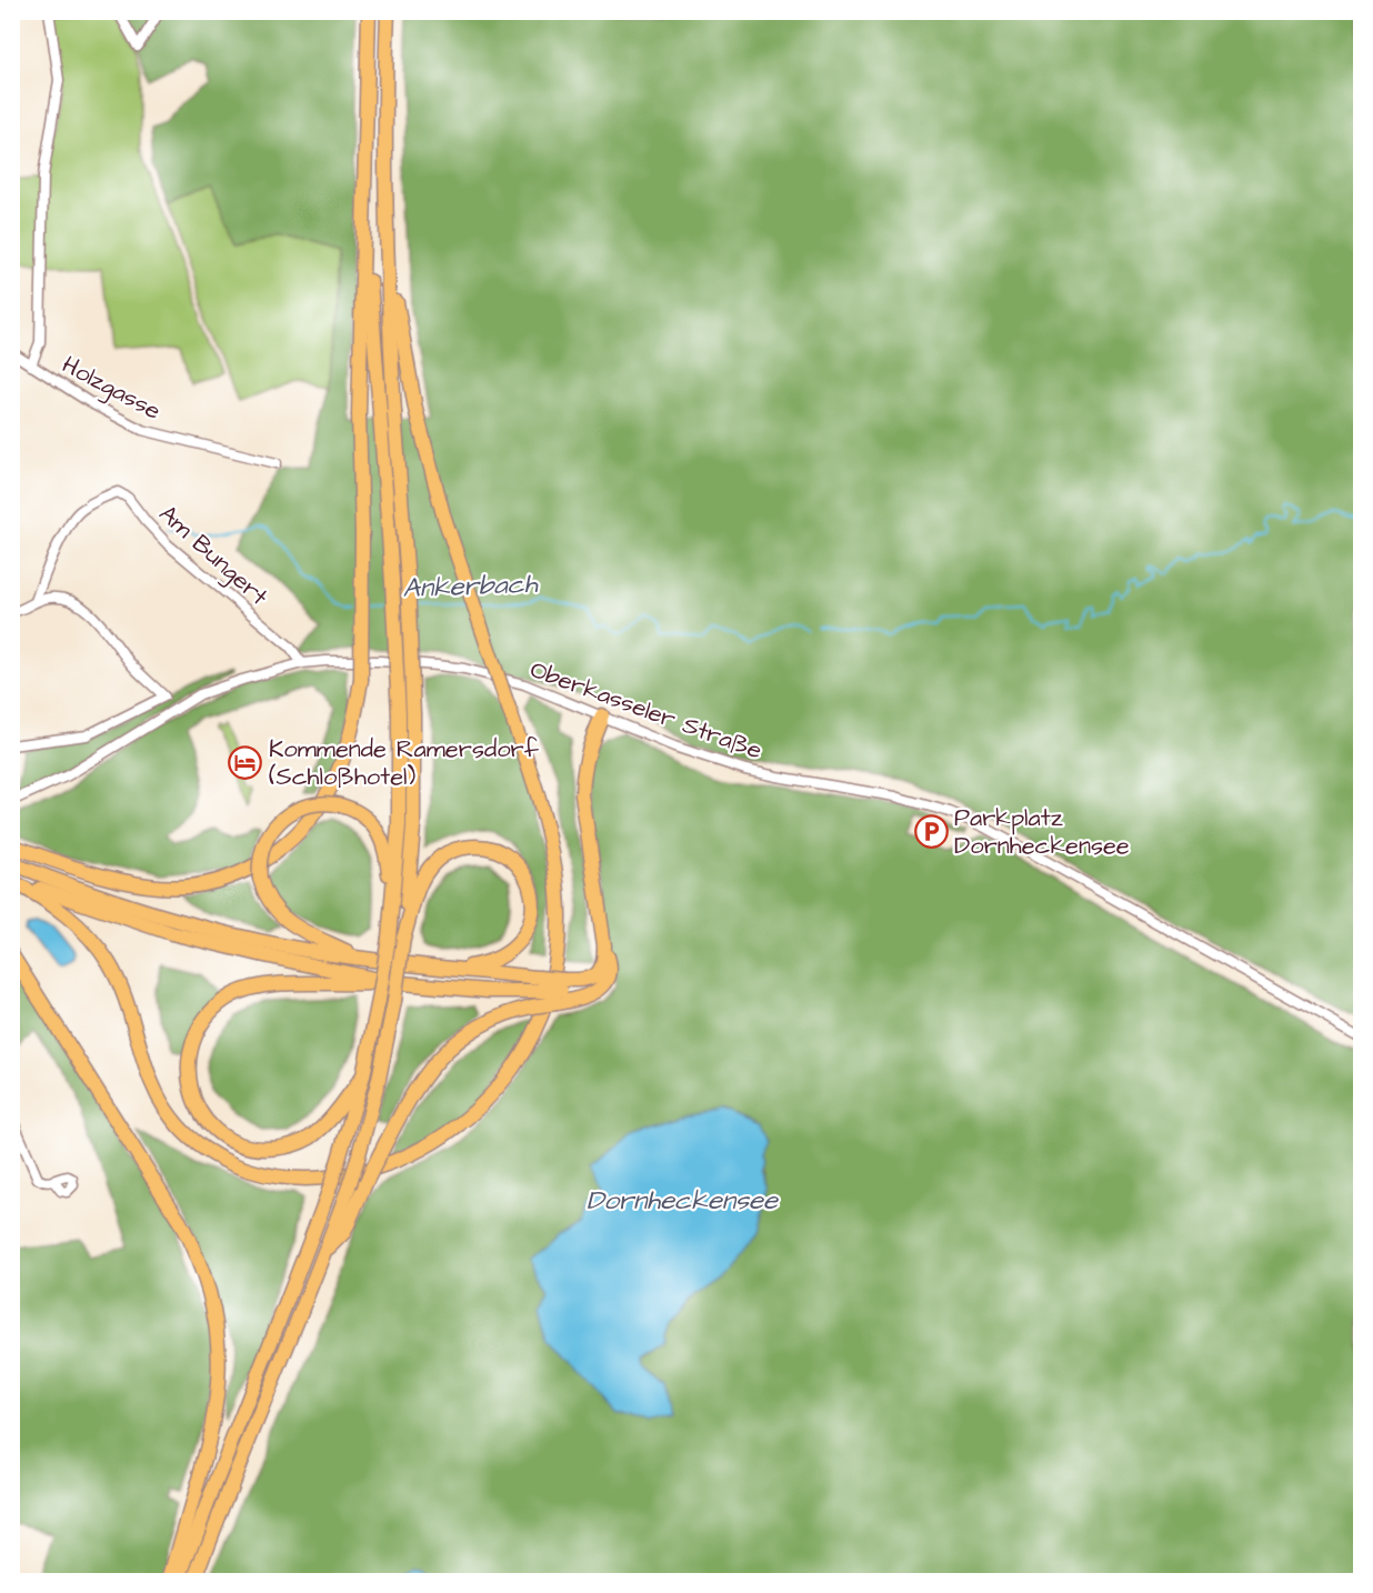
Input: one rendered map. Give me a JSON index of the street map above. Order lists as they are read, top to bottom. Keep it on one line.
{"streets":{"street":["Holzgasse","Am Bungert","Oberkasseler Straße"]},"crossings":[["Am Bungert","Oberkasseler Straße"]],"water":["Ankerbach","Dornheckensee"],"places":{"hotel":["Kommende Ramersdorf (Schloßhotel)"],"parking":["Parkplatz Dornheckensee"]}}
